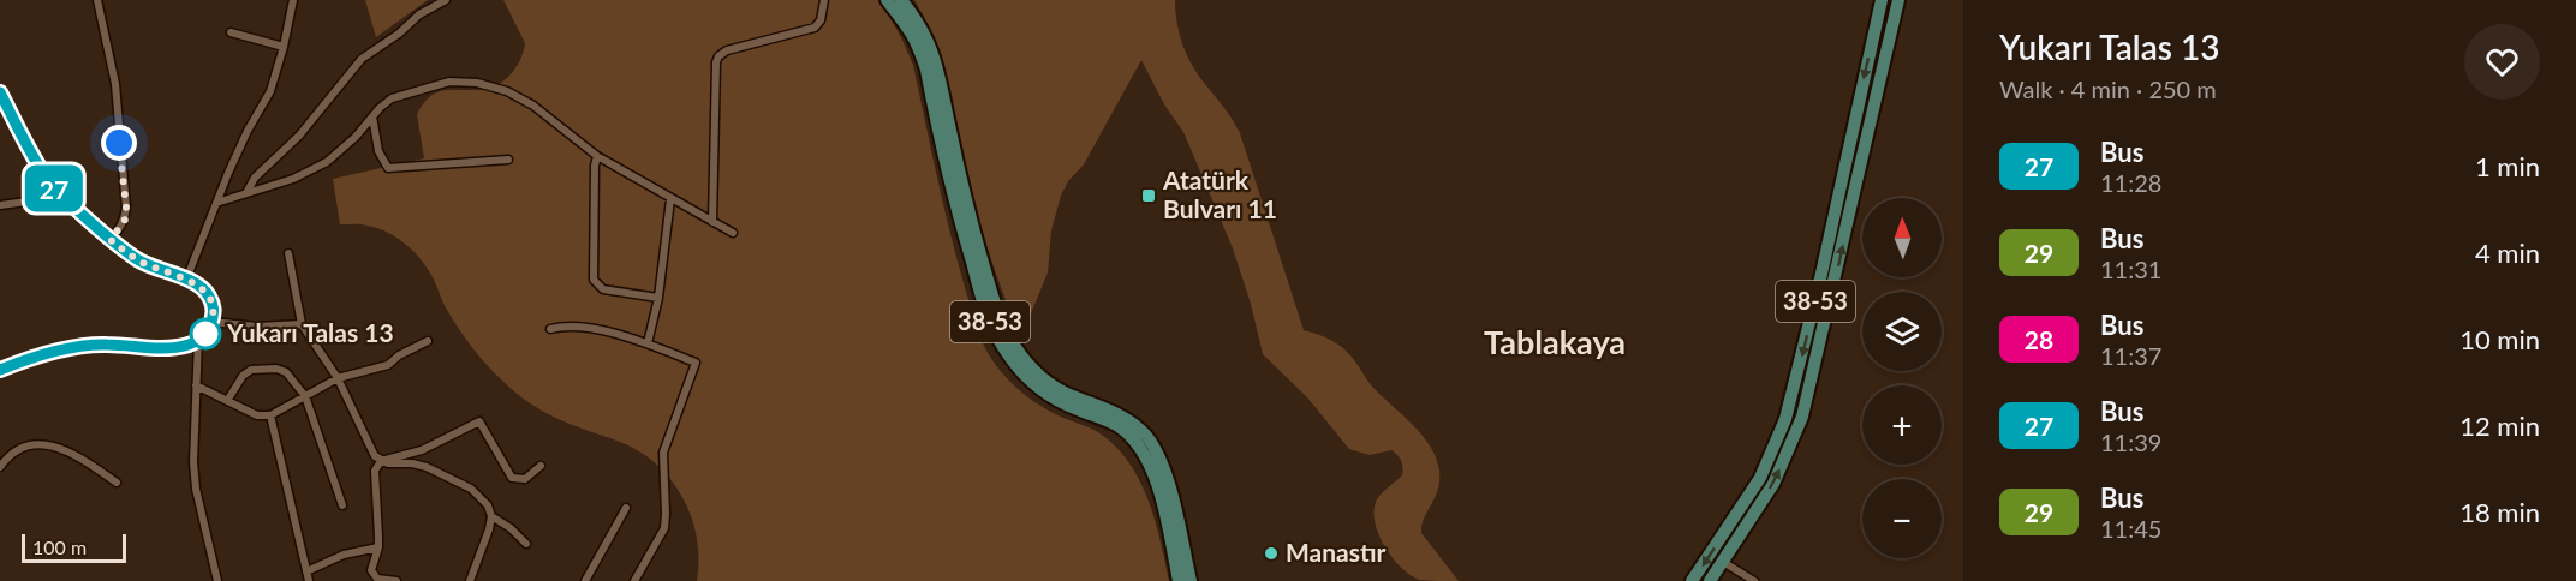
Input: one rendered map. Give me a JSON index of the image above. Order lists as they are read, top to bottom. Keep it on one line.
{"streets":{"main road":["38-53"]},"districts":["Tablakaya"],"places":{"transit":["Atatürk Bulvarı 11"],"other":["Yukarı Talas 13","Manastır"]},"lines":["bus line 27"],"scale_bar":"100 m","north":"top","page":{"on_map":"27","heading":["Yukarı Talas 13","Walk · 4 min · 250 m"],"list":[{"mark":"27","name":"Bus","note":"11:28","value":"1 min"},{"mark":"29","name":"Bus","note":"11:31","value":"4 min"},{"mark":"28","name":"Bus","note":"11:37","value":"10 min"},{"mark":"27","name":"Bus","note":"11:39","value":"12 min"},{"mark":"29","name":"Bus","note":"11:45","value":"18 min"}],"map_buttons":["+","−"],"scale":"100 m"}}
